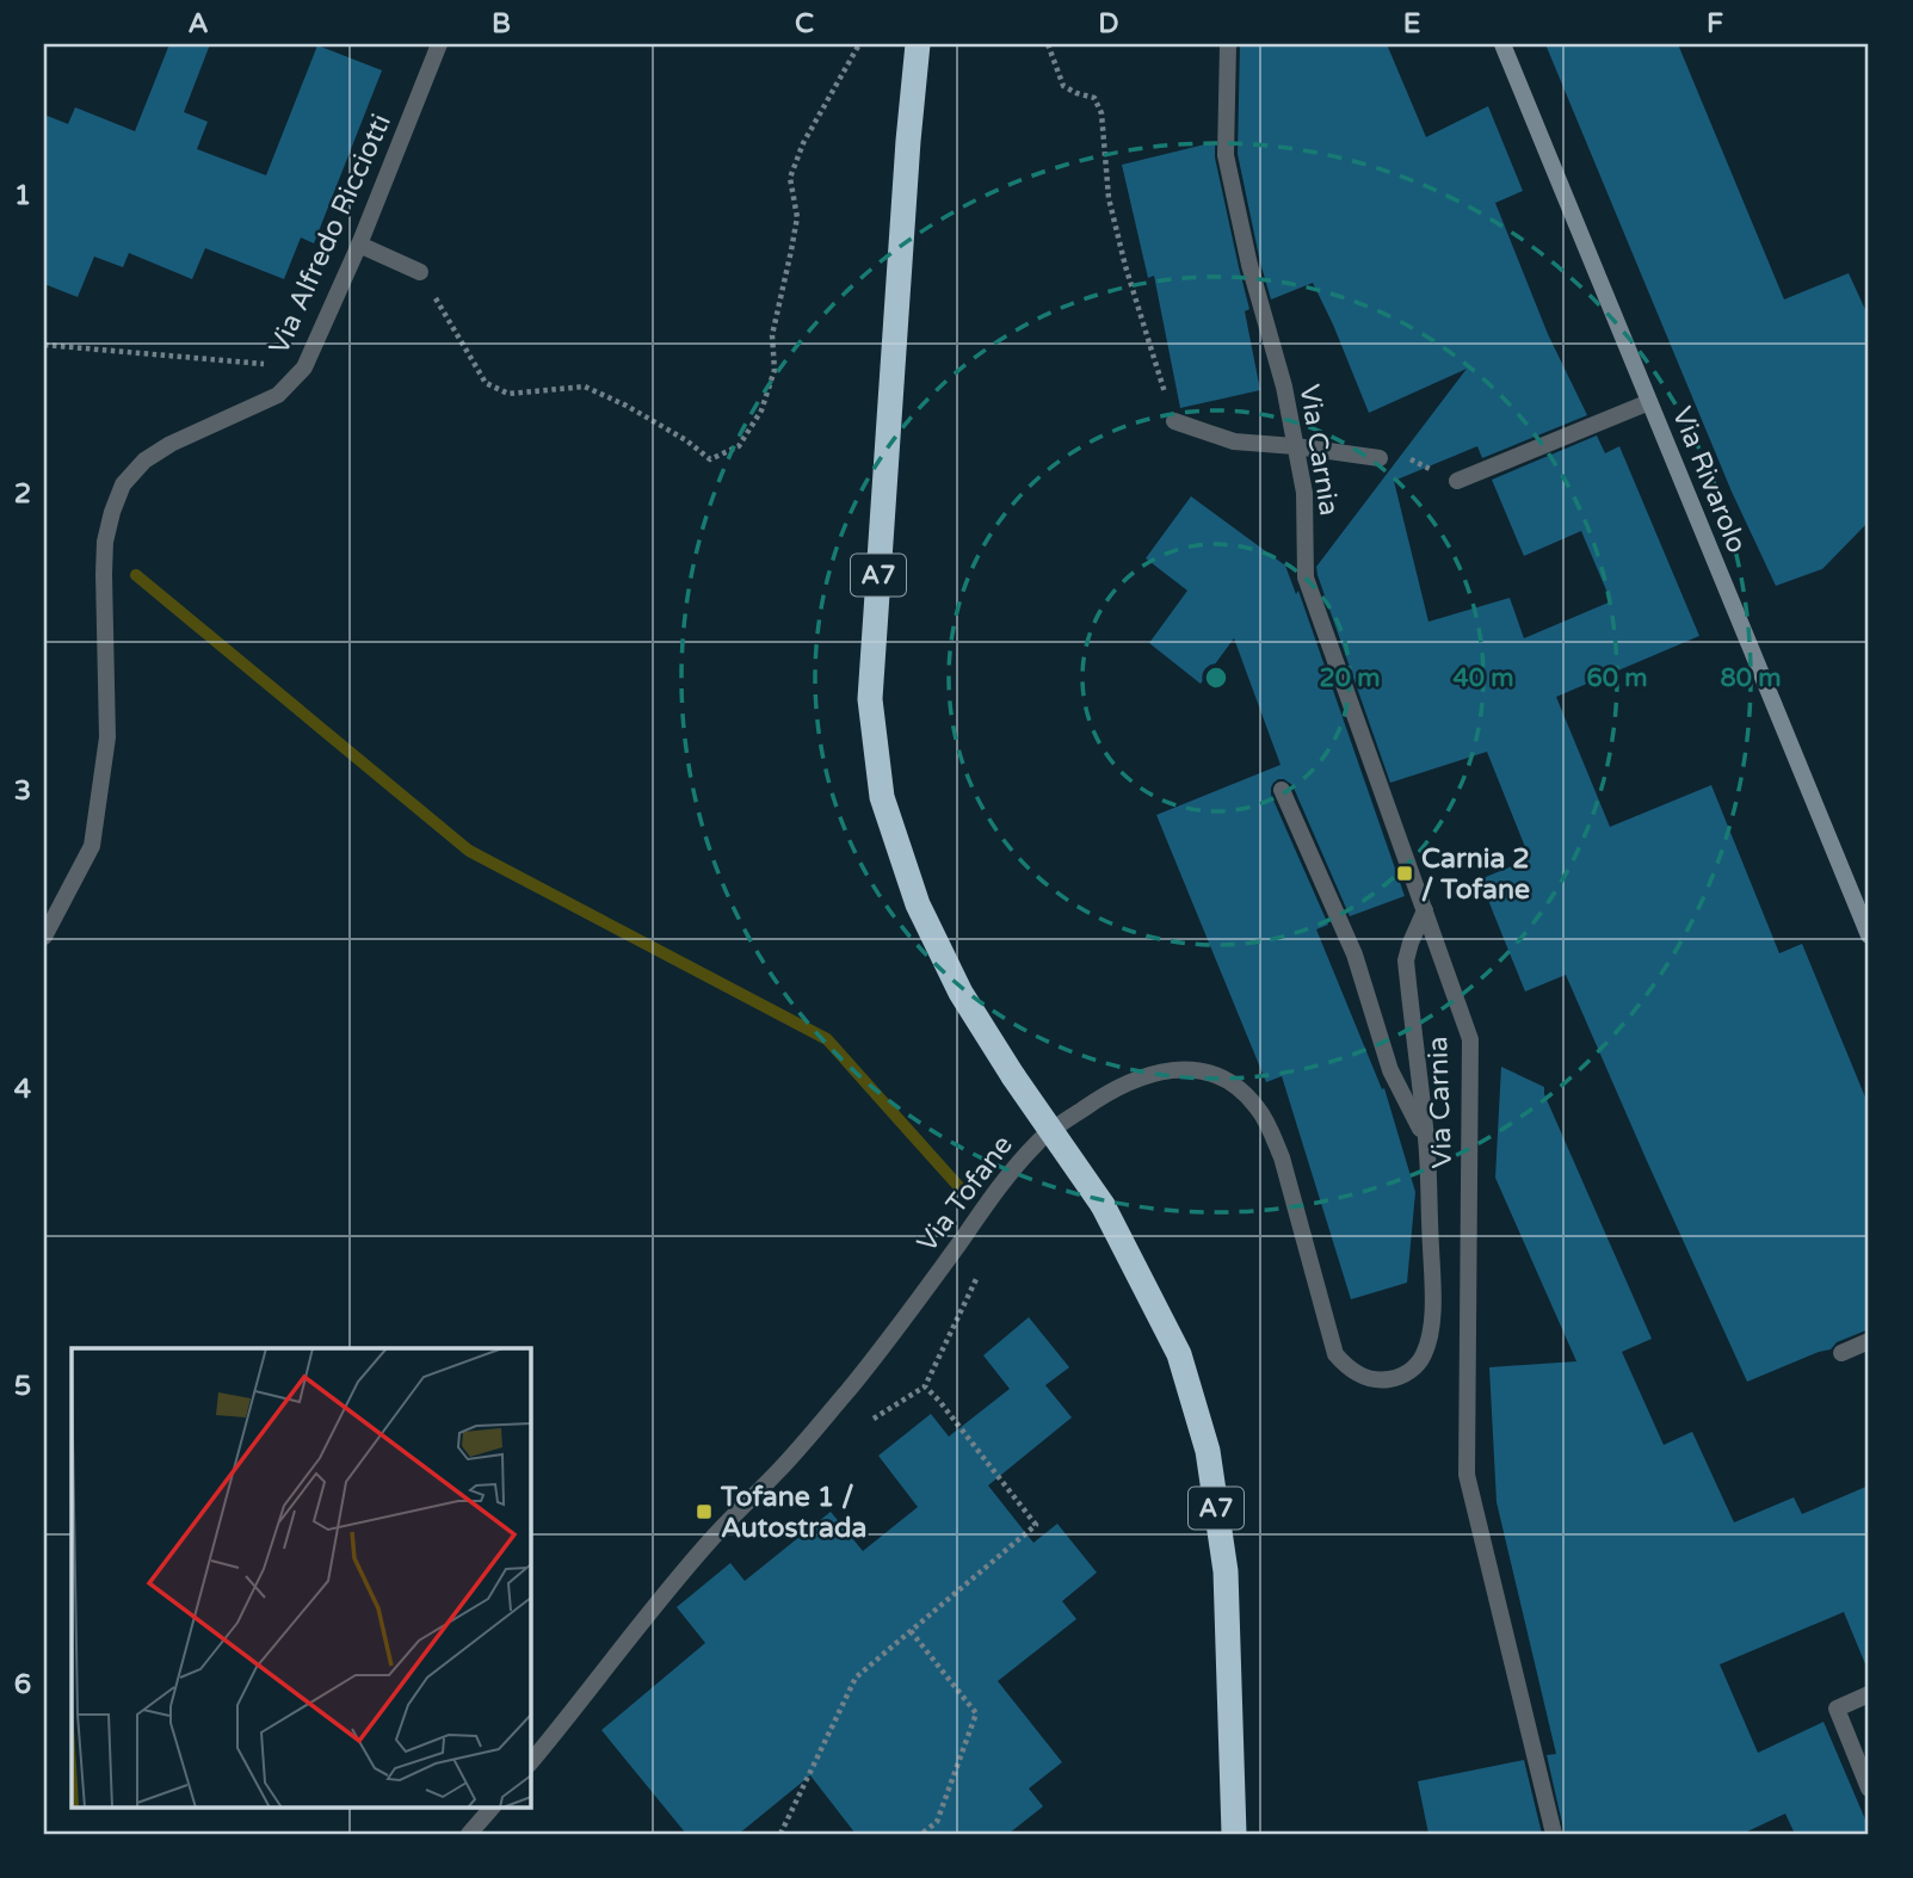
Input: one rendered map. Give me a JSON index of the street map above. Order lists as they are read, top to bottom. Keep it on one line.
{"streets":{"highway":["A7"],"main road":["Via Rivarolo"],"street":["Via Alfredo Ricciotti","Via Carnia","Via Tofane"]},"crossings":[["Via Carnia","Via Tofane"]],"places":{"transit":["Carnia 2 / Tofane","Tofane 1 / Autostrada"]},"grid":{"columns":["A","B","C","D","E","F"],"rows":["1","2","3","4","5","6"]},"rings":["20 m","40 m","60 m","80 m"]}
